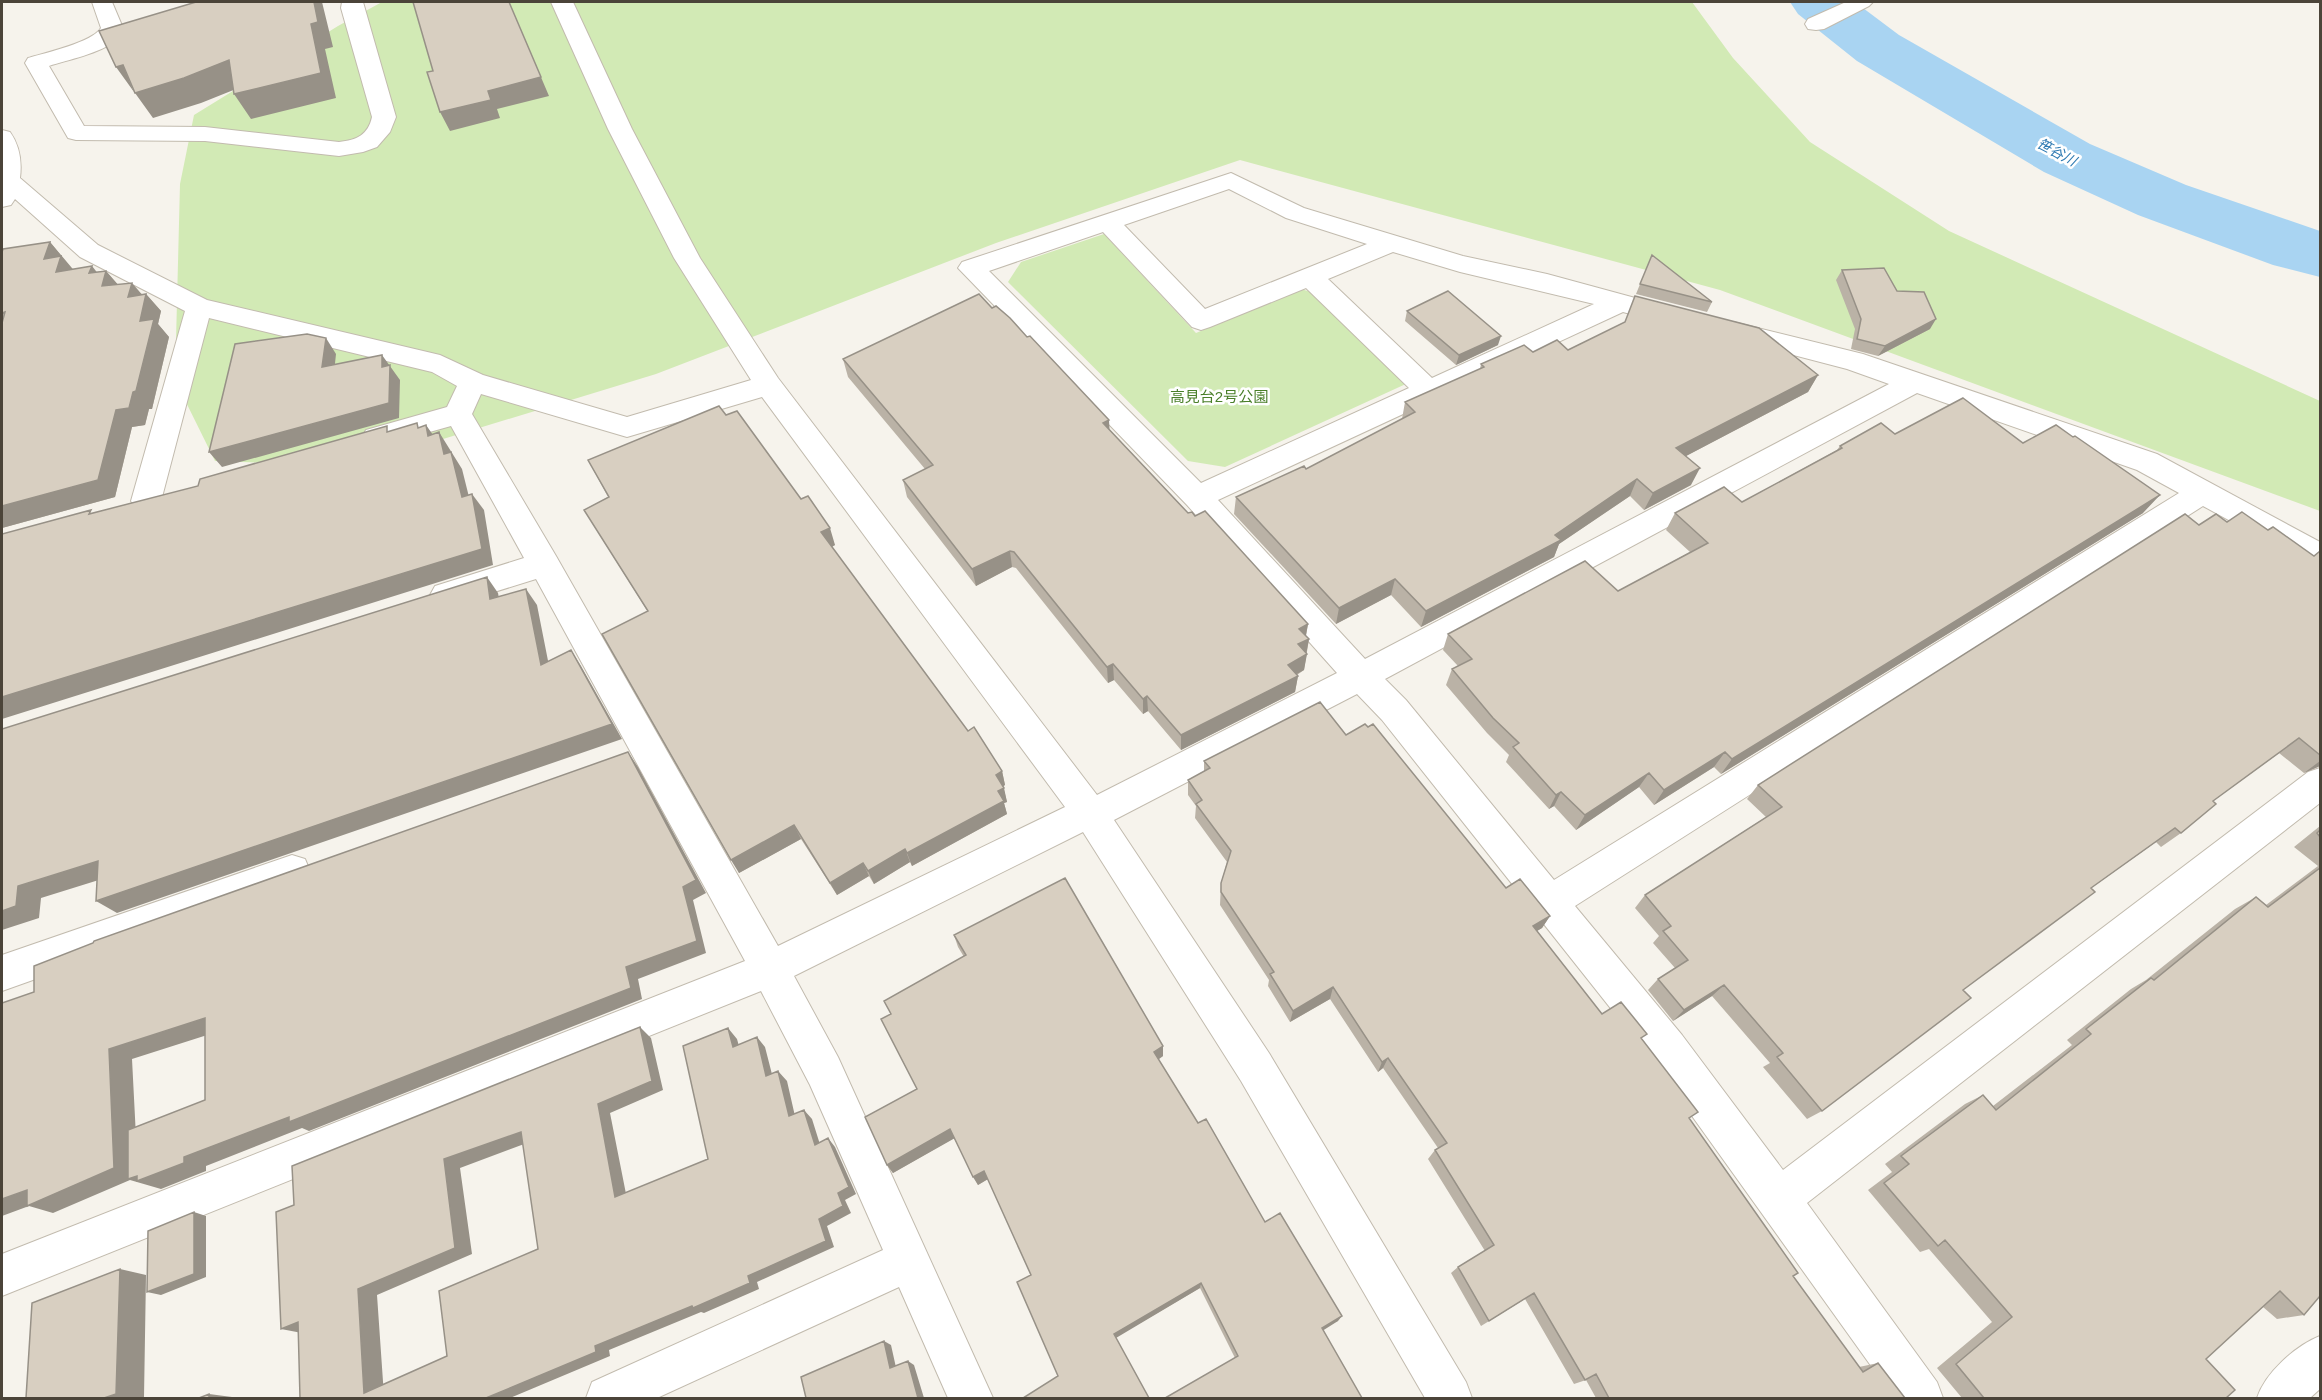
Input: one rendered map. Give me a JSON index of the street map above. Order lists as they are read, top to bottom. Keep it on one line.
{"water":["笹谷川"],"parks":["高見台2号公園"]}
